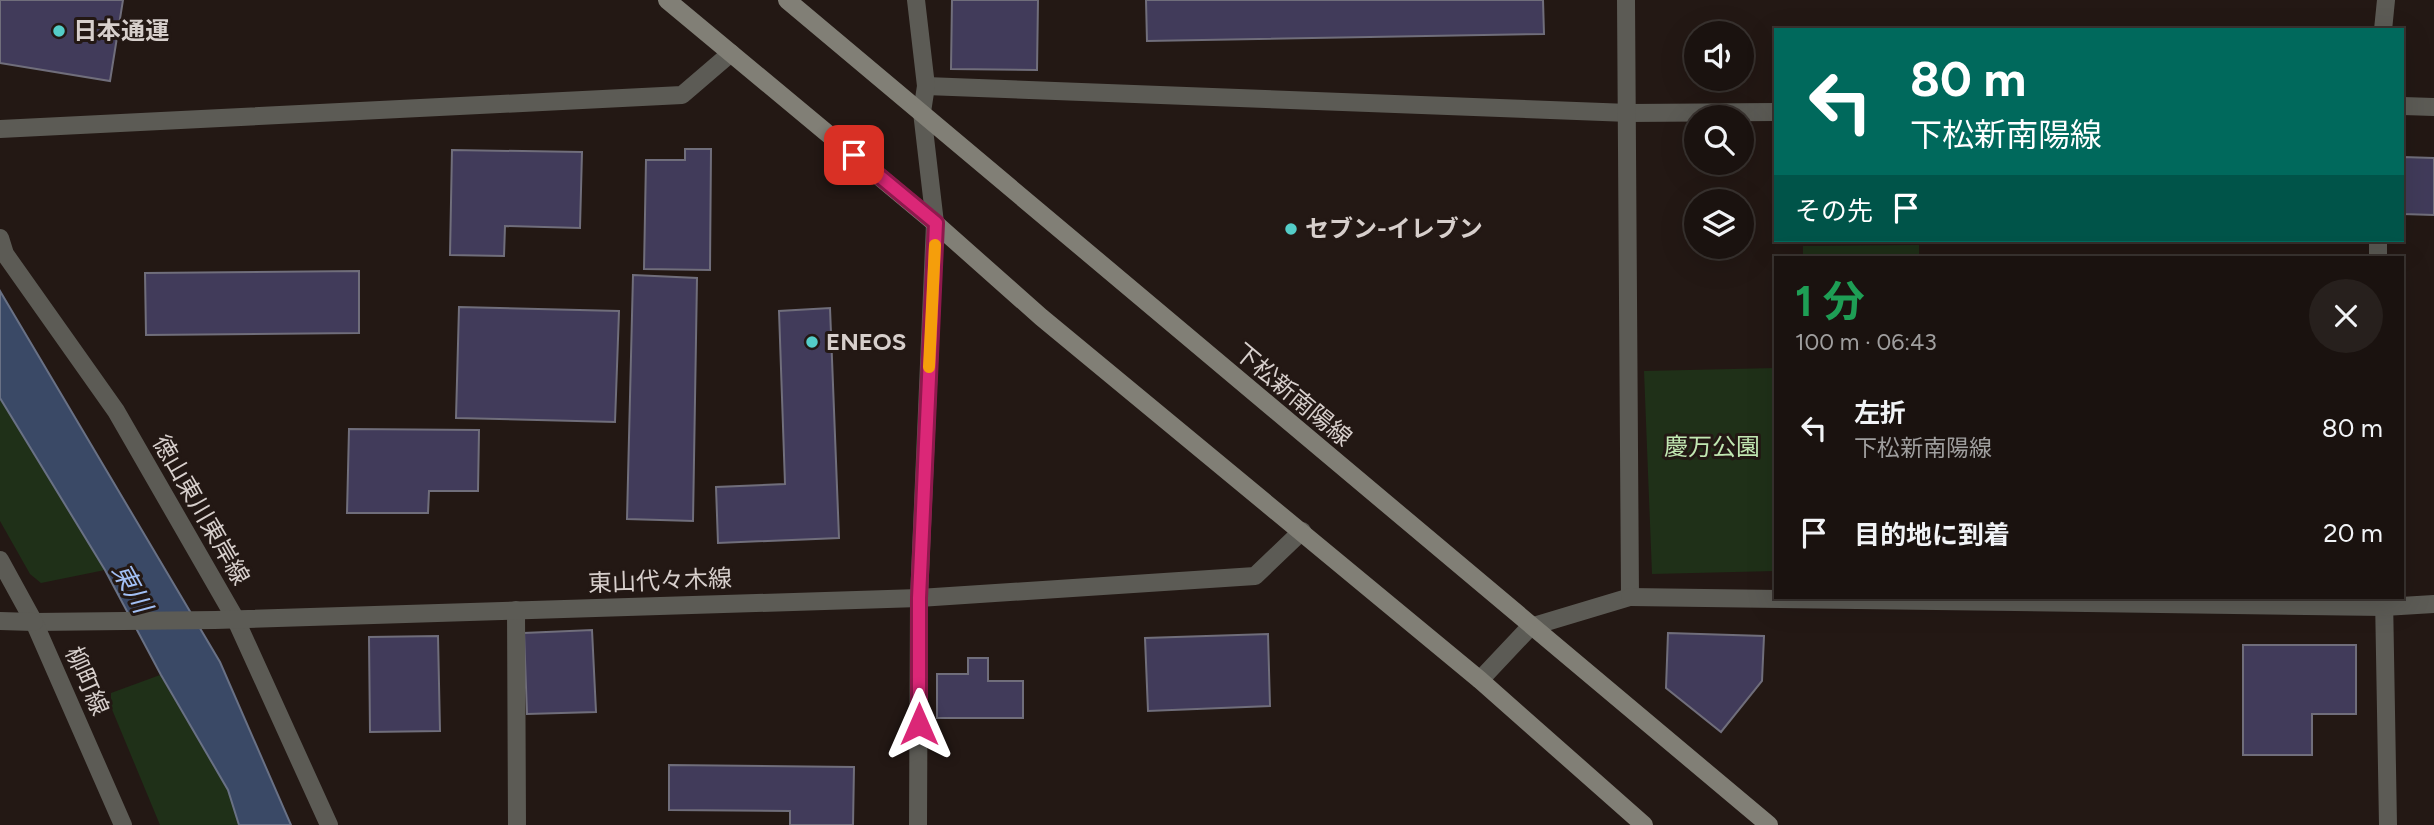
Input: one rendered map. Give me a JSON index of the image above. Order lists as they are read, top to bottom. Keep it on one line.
{"streets":{"main road":["下松新南陽線"],"street":["徳山東川東岸線","東山代々木線","柳町線"]},"crossings":[["徳山東川東岸線","東山代々木線"],["東山代々木線","柳町線"]],"water":["東川"],"parks":["慶万公園"],"places":["日本通運","セブン-イレブン","ENEOS"],"page":{"turn":["80 m","下松新南陽線"],"then":"その先","heading":["1 分","100 m · 06:43"],"list":[{"name":"左折","note":"下松新南陽線","value":"80 m"},{"name":"目的地に到着","value":"20 m"}]}}
